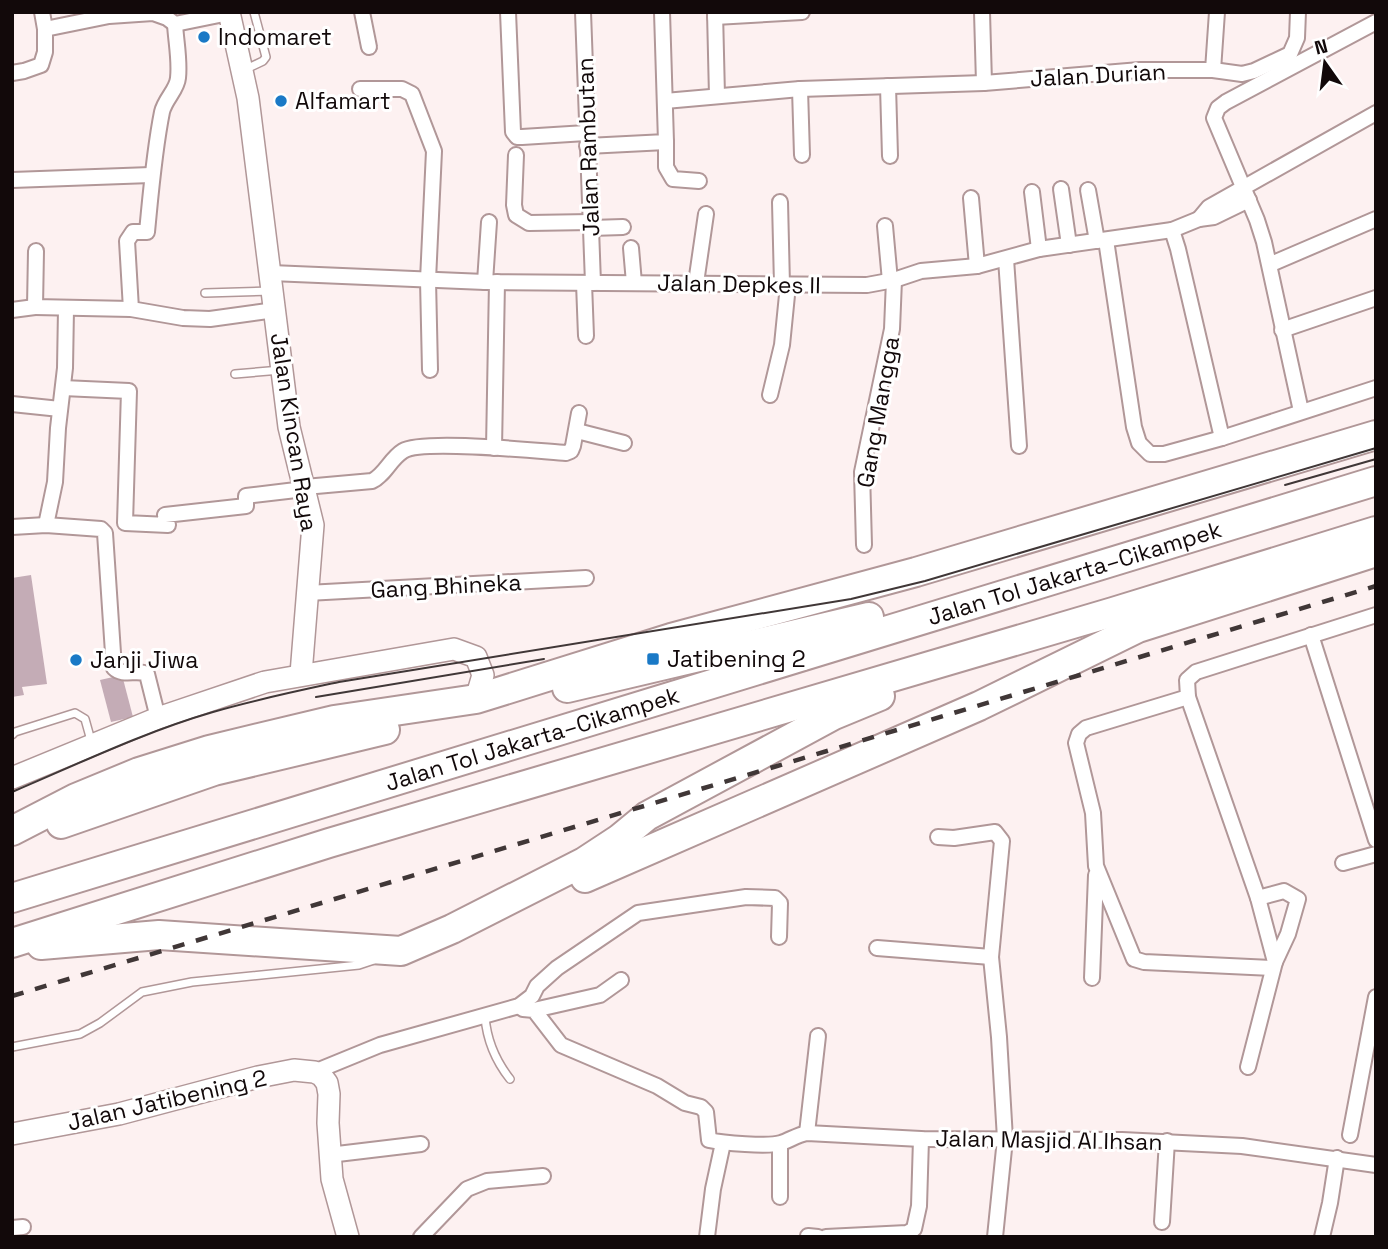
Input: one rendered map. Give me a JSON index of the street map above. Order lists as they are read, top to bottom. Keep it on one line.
{"streets":{"highway":["Jalan Tol Jakarta–Cikampek"],"main road":["Jalan Kincan Raya","Jalan Jatibening 2"],"street":["Jalan Durian","Jalan Rambutan","Jalan Depkes II","Gang Mangga","Gang Bhineka","Jalan Masjid Al Ihsan"]},"crossings":[["Jalan Rambutan","Jalan Depkes II"],["Jalan Depkes II","Gang Mangga"],["Jalan Depkes II","Jalan Kincan Raya"],["Jalan Kincan Raya","Gang Bhineka"]],"places":{"other":["Indomaret","Alfamart","Janji Jiwa"],"transit":["Jatibening 2"]},"north":"top"}
